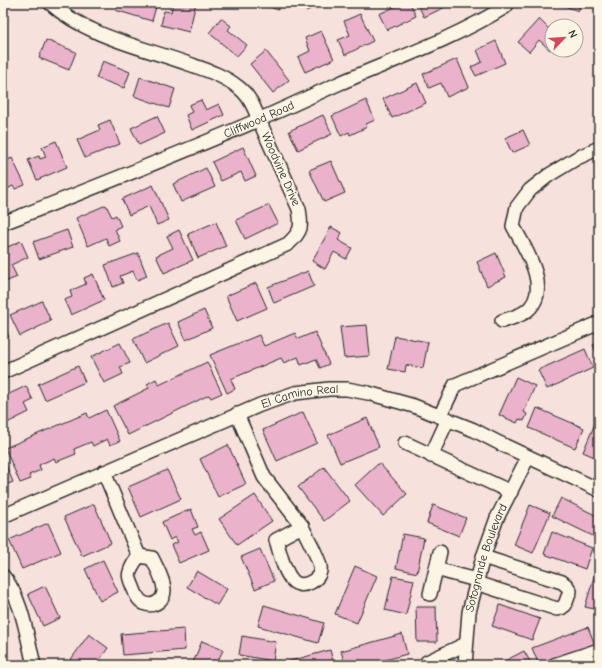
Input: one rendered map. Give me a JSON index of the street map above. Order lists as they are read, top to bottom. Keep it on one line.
{"streets":{"street":["Cliffwood Road","Woodvine Drive","El Camino Real","Sotogrande Boulevard"]},"crossings":[["Cliffwood Road","Woodvine Drive"],["El Camino Real","Sotogrande Boulevard"]],"north":"top right"}
